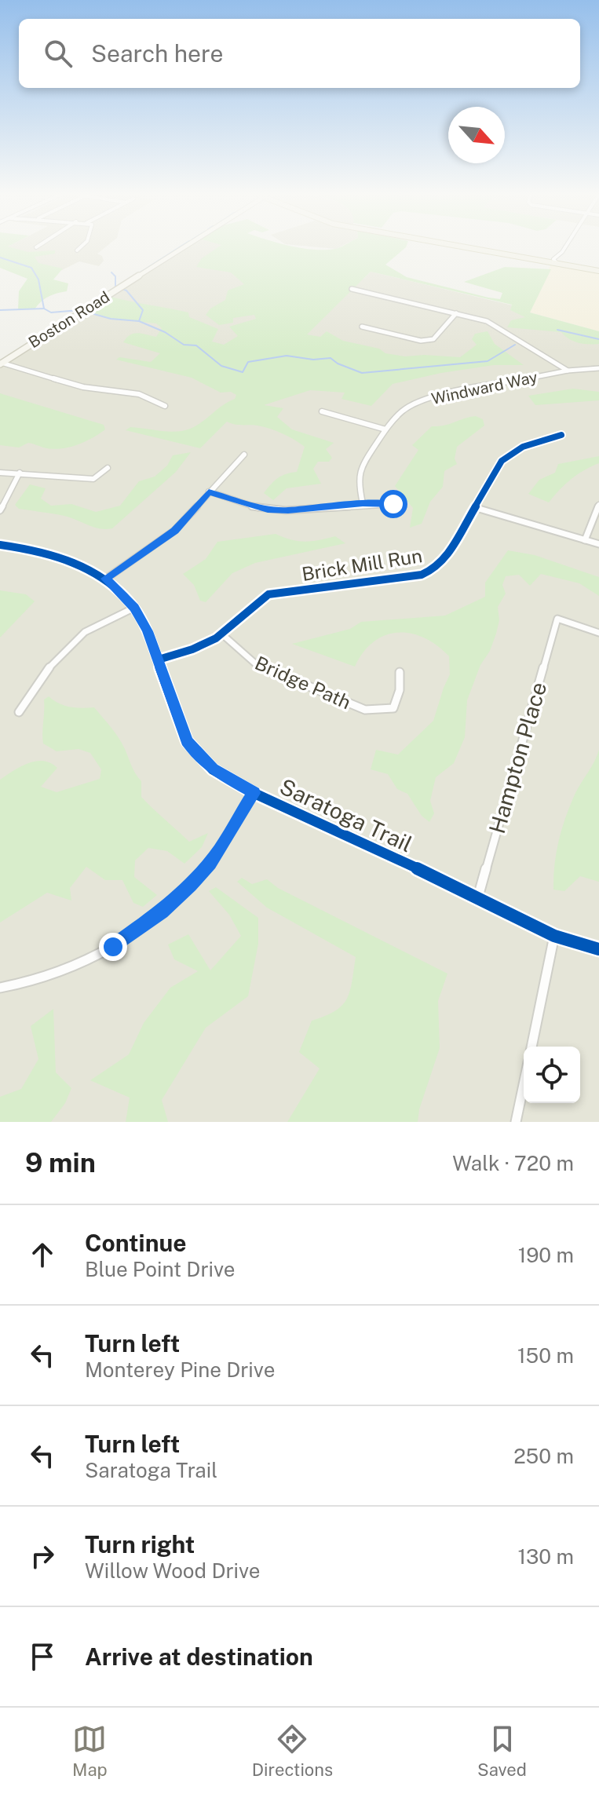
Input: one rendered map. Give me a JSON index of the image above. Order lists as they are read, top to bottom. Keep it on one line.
{"streets":{"street":["Boston Road","Windward Way","Brick Mill Run","Bridge Path","Hampton Place","Saratoga Trail"]},"crossings":[["Brick Mill Run","Bridge Path"],["Brick Mill Run","Saratoga Trail"],["Hampton Place","Saratoga Trail"]],"north":"bottom right","page":{"search":"Search here","heading":["9 min","Walk · 720 m"],"list":[["Continue","Blue Point Drive","190 m"],["Turn left","Monterey Pine Drive","150 m"],["Turn left","Saratoga Trail","250 m"],["Turn right","Willow Wood Drive","130 m"],"Arrive at destination"],"nav":["Map","Directions","Saved"]}}
